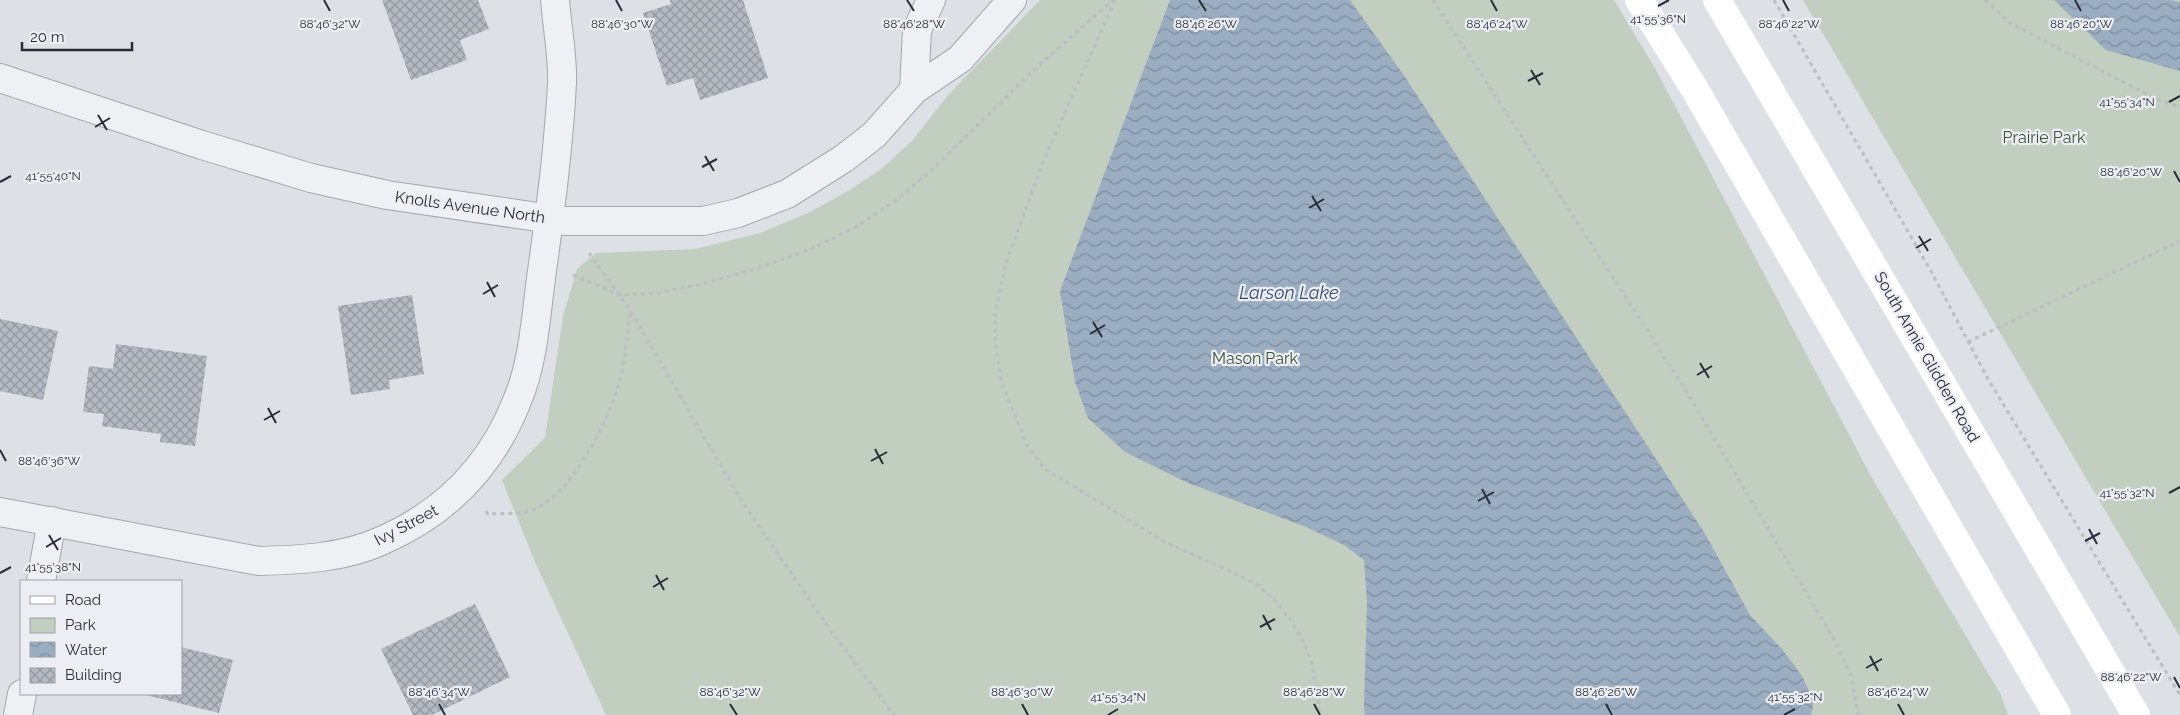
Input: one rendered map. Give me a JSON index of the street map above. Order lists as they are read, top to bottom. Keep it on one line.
{"streets":{"main road":["South Annie Glidden Road"],"street":["Knolls Avenue North","Ivy Street"]},"crossings":[["Knolls Avenue North","Ivy Street"]],"water":["Larson Lake"],"parks":["Prairie Park","Mason Park"],"legend":["Road","Park","Water","Building"],"scale_bar":"20 m","coordinates":["41°55'36\"N","88°46'28\"W","88°46'24\"W","88°46'22\"W","88°46'32\"W","88°46'30\"W","88°46'26\"W","88°46'20\"W","41°55'34\"N","41°55'40\"N","88°46'36\"W","41°55'32\"N","41°55'38\"N","88°46'34\"W"]}
